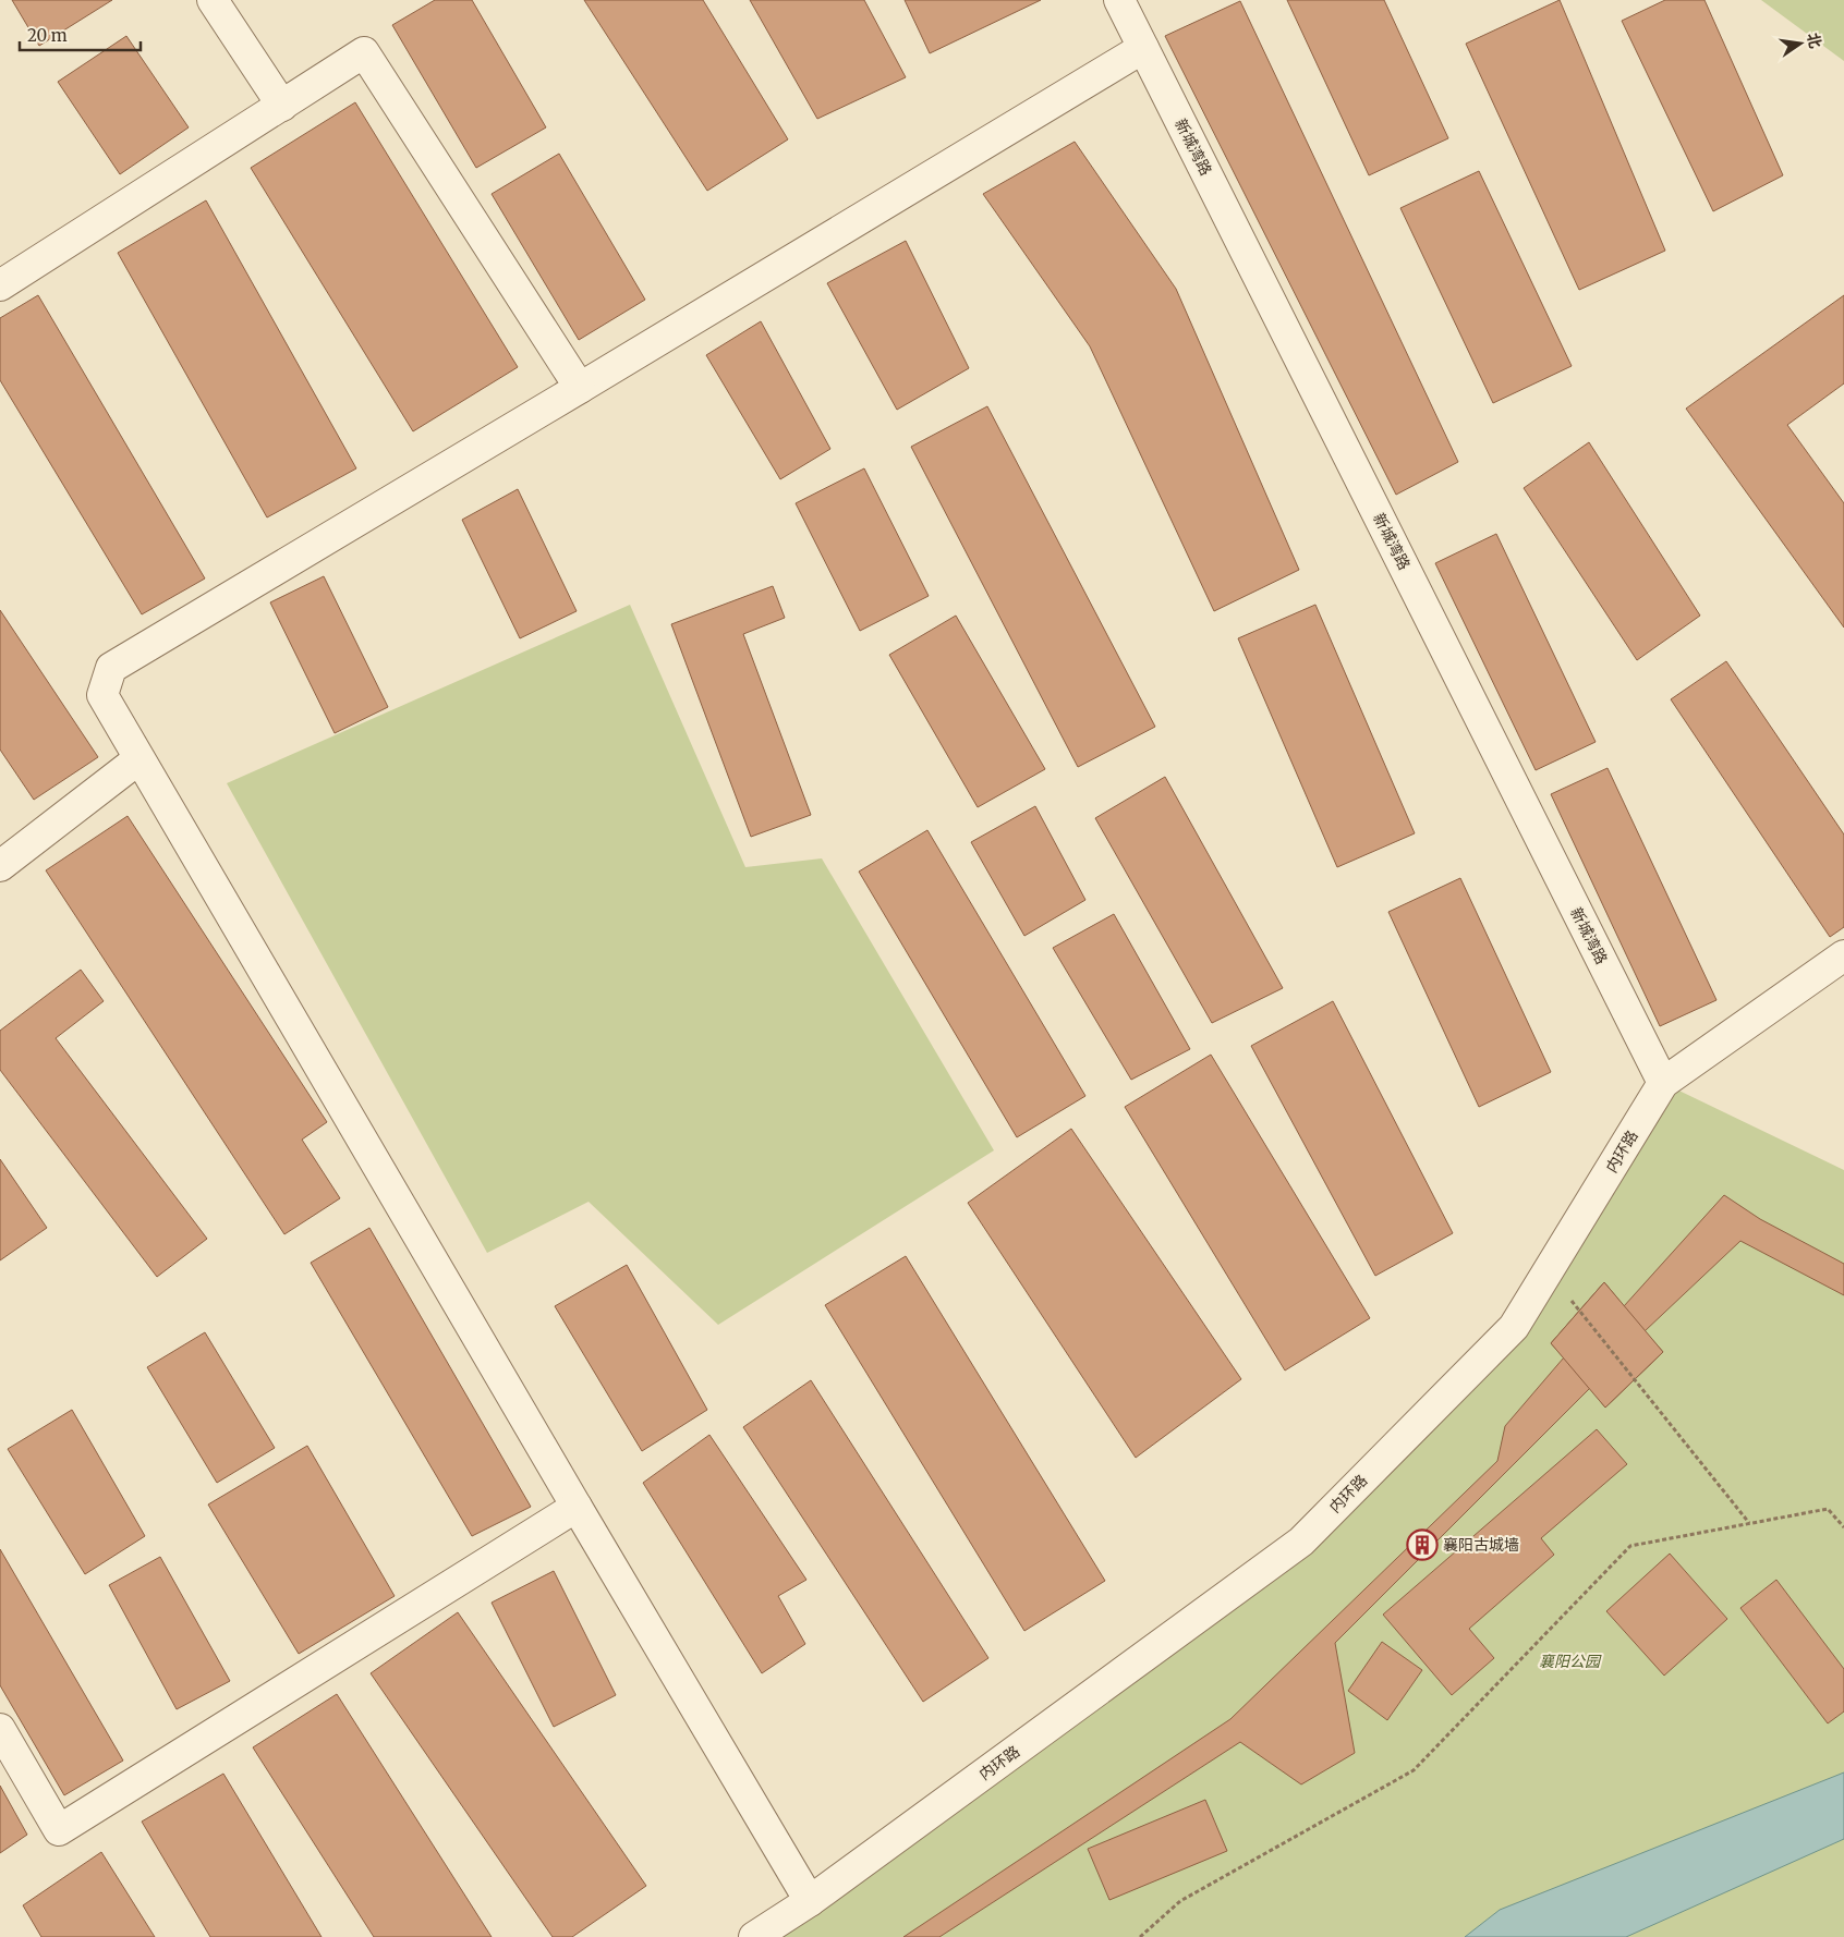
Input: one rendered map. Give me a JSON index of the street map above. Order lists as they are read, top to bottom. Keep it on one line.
{"streets":{"street":["新城湾路","内环路"]},"crossings":[["新城湾路","内环路"]],"parks":["襄阳公园"],"places":{"building":["襄阳古城墙"]},"scale_bar":"20 m","north":"right"}
